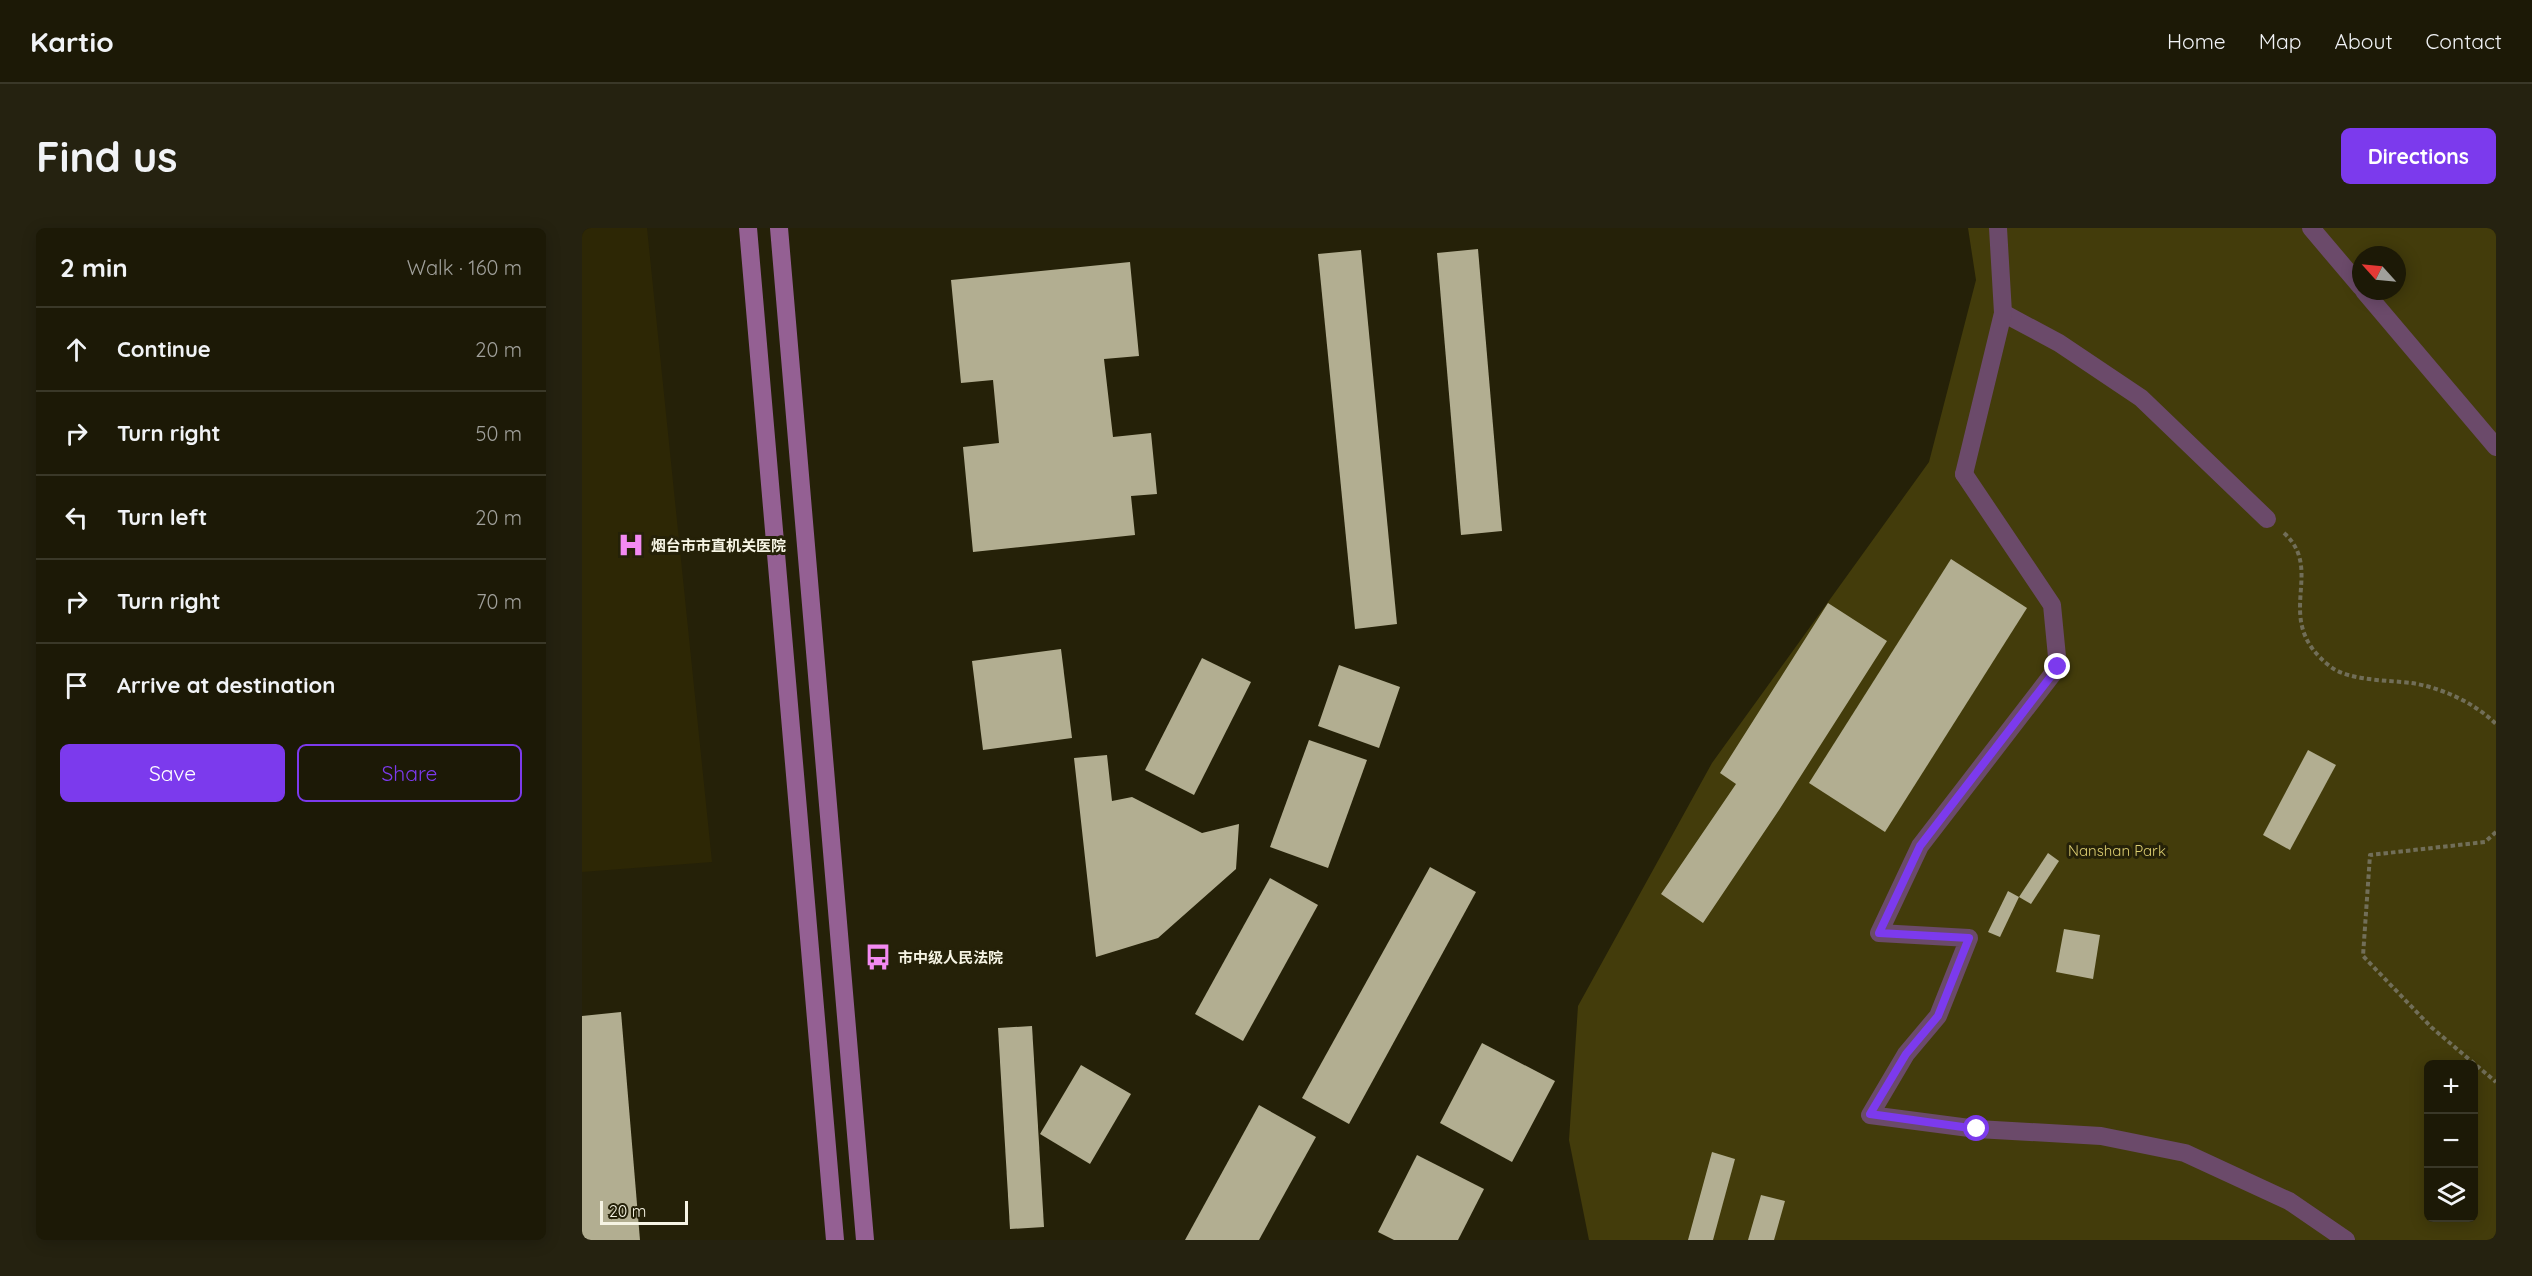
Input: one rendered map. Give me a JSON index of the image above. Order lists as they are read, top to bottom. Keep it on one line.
{"parks":["Nanshan Park"],"places":{"hospital":["烟台市市直机关医院"],"bus stop":["市中级人民法院"]},"scale_bar":"20 m","north":"top left","page":{"header":"Kartio","nav":["Home","Map","About","Contact"],"buttons":["Directions",["Save","Share"]],"title":"Find us","heading":["2 min","Walk · 160 m"],"list":[["Continue","20 m"],["Turn right","50 m"],["Turn left","20 m"],["Turn right","70 m"],"Arrive at destination"],"map_buttons":["+","−"],"scale":"20 m"}}
